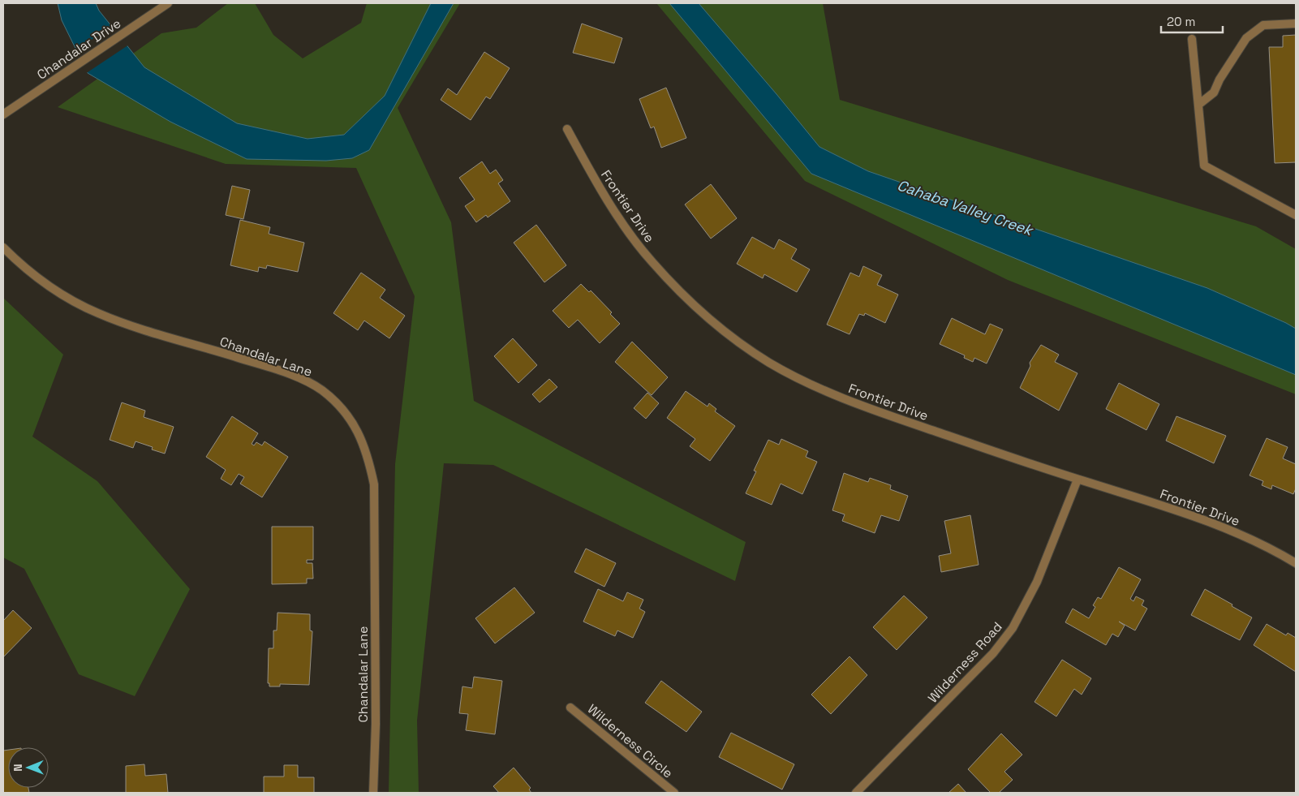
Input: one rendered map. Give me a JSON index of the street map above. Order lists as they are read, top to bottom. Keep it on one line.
{"streets":{"street":["Chandalar Drive","Frontier Drive","Chandalar Lane","Wilderness Road","Wilderness Circle"]},"crossings":[["Frontier Drive","Wilderness Road"]],"water":["Cahaba Valley Creek"],"scale_bar":"20 m","north":"left"}
